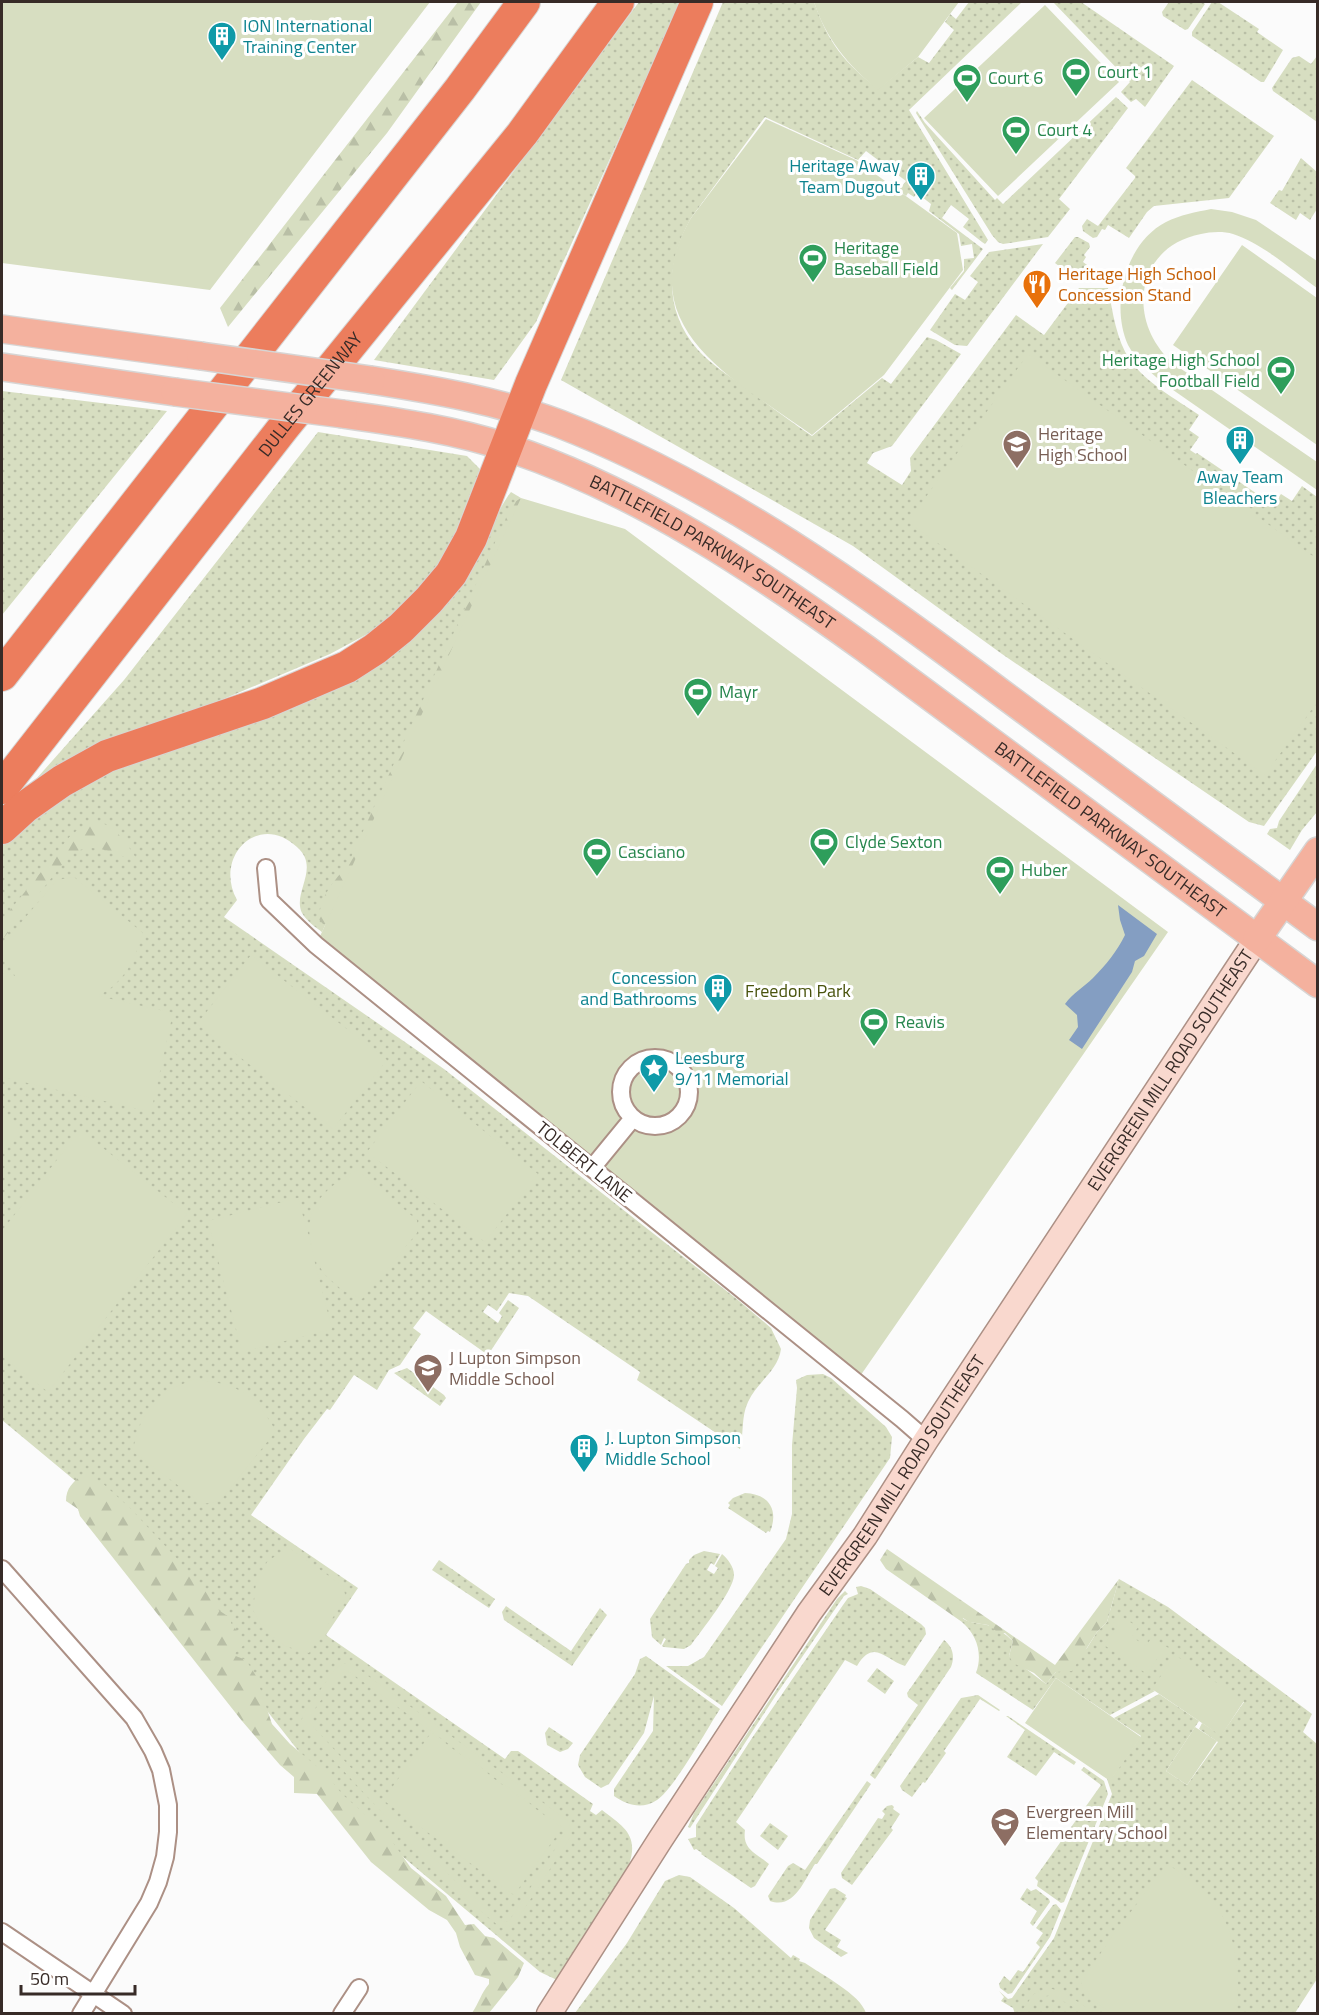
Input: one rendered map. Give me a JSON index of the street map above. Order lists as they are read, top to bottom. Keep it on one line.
{"streets":{"highway":["DULLES GREENWAY"],"main road":["BATTLEFIELD PARKWAY SOUTHEAST","EVERGREEN MILL ROAD SOUTHEAST"],"street":["TOLBERT LANE"]},"crossings":[["BATTLEFIELD PARKWAY SOUTHEAST","EVERGREEN MILL ROAD SOUTHEAST"],["EVERGREEN MILL ROAD SOUTHEAST","TOLBERT LANE"]],"parks":["Freedom Park"],"places":{"building":["ION International Training Center","Heritage Away Team Dugout","Away Team Bleachers","Concession and Bathrooms","J. Lupton Simpson Middle School"],"sports":["Court 1","Court 6","Court 4","Heritage Baseball Field","Heritage High School Football Field","Mayr","Clyde Sexton","Casciano","Huber","Reavis"],"restaurant":["Heritage High School Concession Stand"],"school or university":["Heritage High School","J Lupton Simpson Middle School","Evergreen Mill Elementary School"],"place":["Leesburg 9/11 Memorial"]},"scale_bar":"50 m"}
